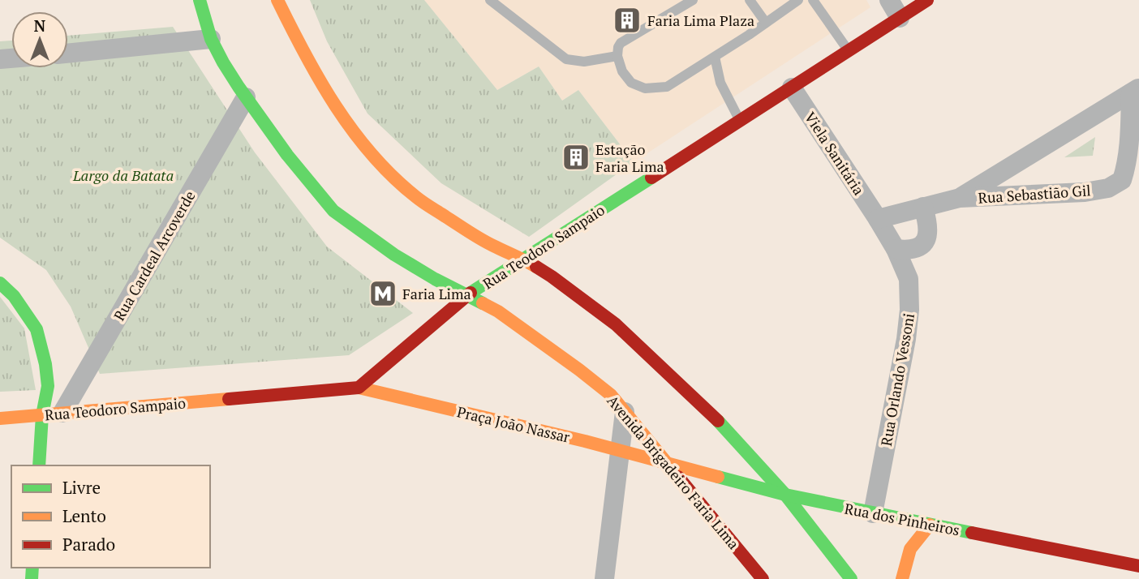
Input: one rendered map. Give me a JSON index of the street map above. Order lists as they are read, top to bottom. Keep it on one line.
{"streets":{"main road":["Rua Teodoro Sampaio","Praça João Nassar","Avenida Brigadeiro Faria Lima","Rua dos Pinheiros"],"street":["Viela Sanitária","Rua Sebastião Gil","Rua Cardeal Arcoverde","Rua Orlando Vessoni"]},"crossings":[["Viela Sanitária","Rua Sebastião Gil"],["Viela Sanitária","Rua Teodoro Sampaio"],["Viela Sanitária","Rua Orlando Vessoni"],["Rua Sebastião Gil","Rua Orlando Vessoni"],["Rua Teodoro Sampaio","Rua Cardeal Arcoverde"],["Rua Teodoro Sampaio","Praça João Nassar"],["Rua Teodoro Sampaio","Avenida Brigadeiro Faria Lima"],["Rua Cardeal Arcoverde","Avenida Brigadeiro Faria Lima"],["Rua Orlando Vessoni","Rua dos Pinheiros"],["Praça João Nassar","Avenida Brigadeiro Faria Lima"],["Praça João Nassar","Rua dos Pinheiros"],["Avenida Brigadeiro Faria Lima","Rua dos Pinheiros"]],"parks":["Largo da Batata"],"places":{"building":["Faria Lima Plaza","Estação Faria Lima"],"metro station":["Faria Lima"]},"legend":["Livre","Lento","Parado"],"north":"top"}
